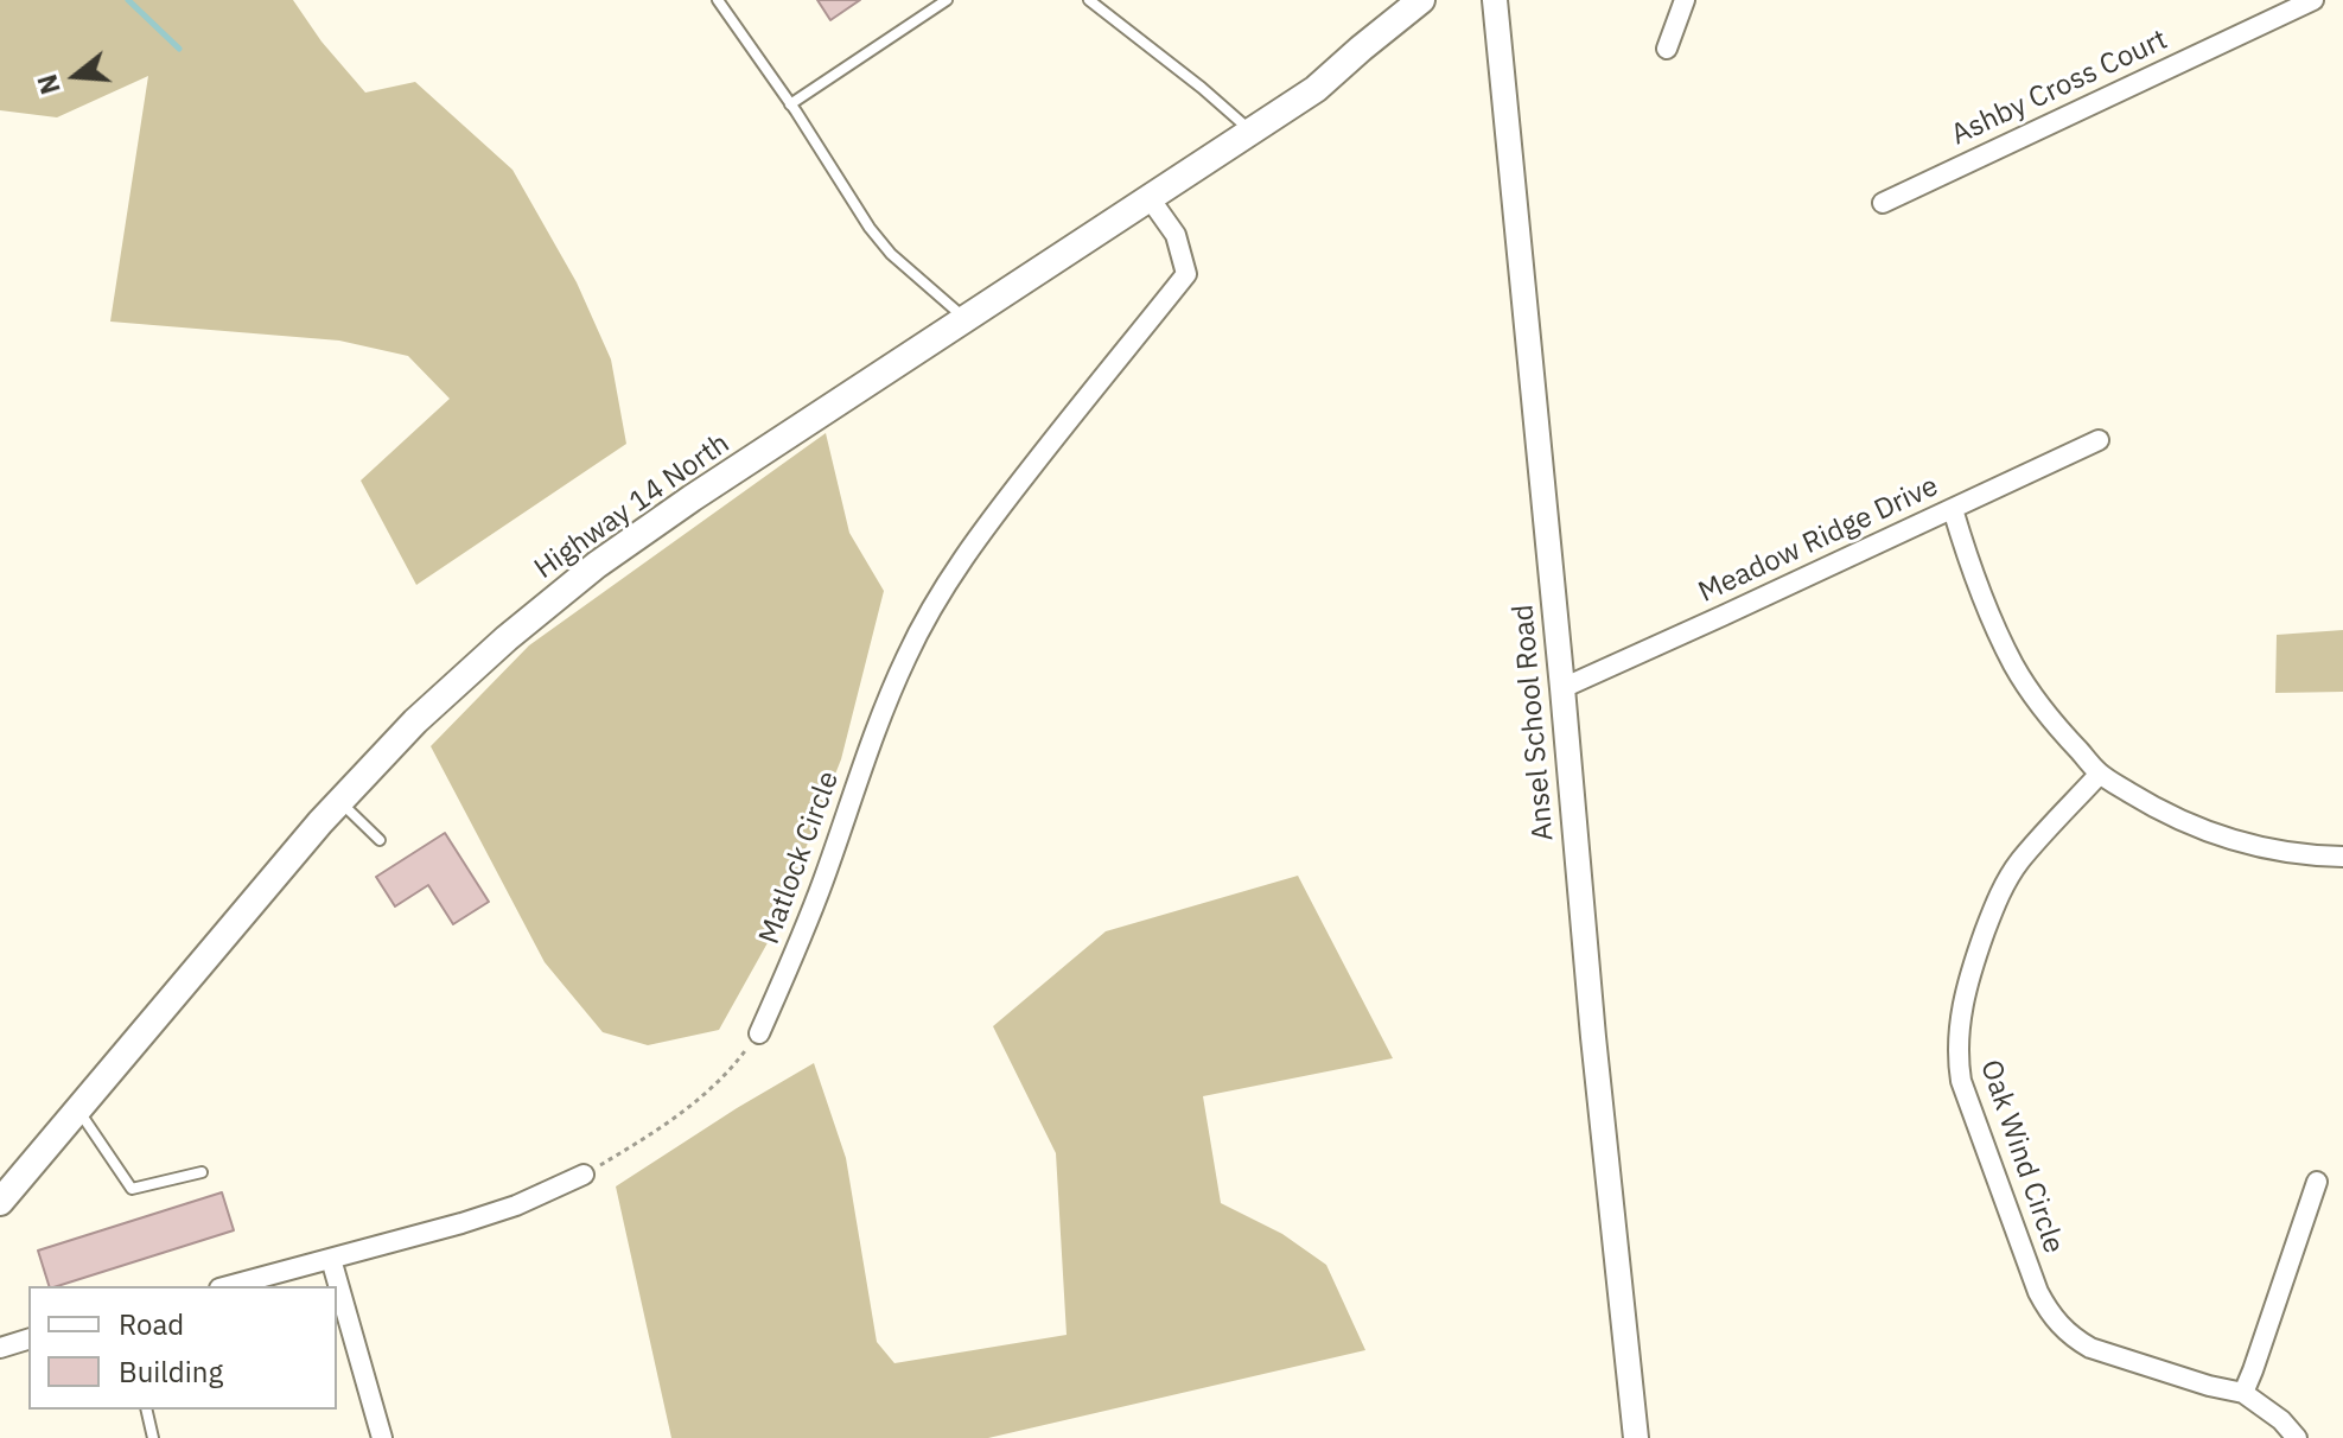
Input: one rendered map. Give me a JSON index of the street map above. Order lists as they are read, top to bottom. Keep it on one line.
{"streets":{"main road":["Highway 14 North"],"street":["Ashby Cross Court","Meadow Ridge Drive","Ansel School Road","Matlock Circle","Oak Wind Circle"]},"crossings":[["Highway 14 North","Matlock Circle"],["Meadow Ridge Drive","Ansel School Road"]],"legend":["Road","Building"],"north":"left"}
